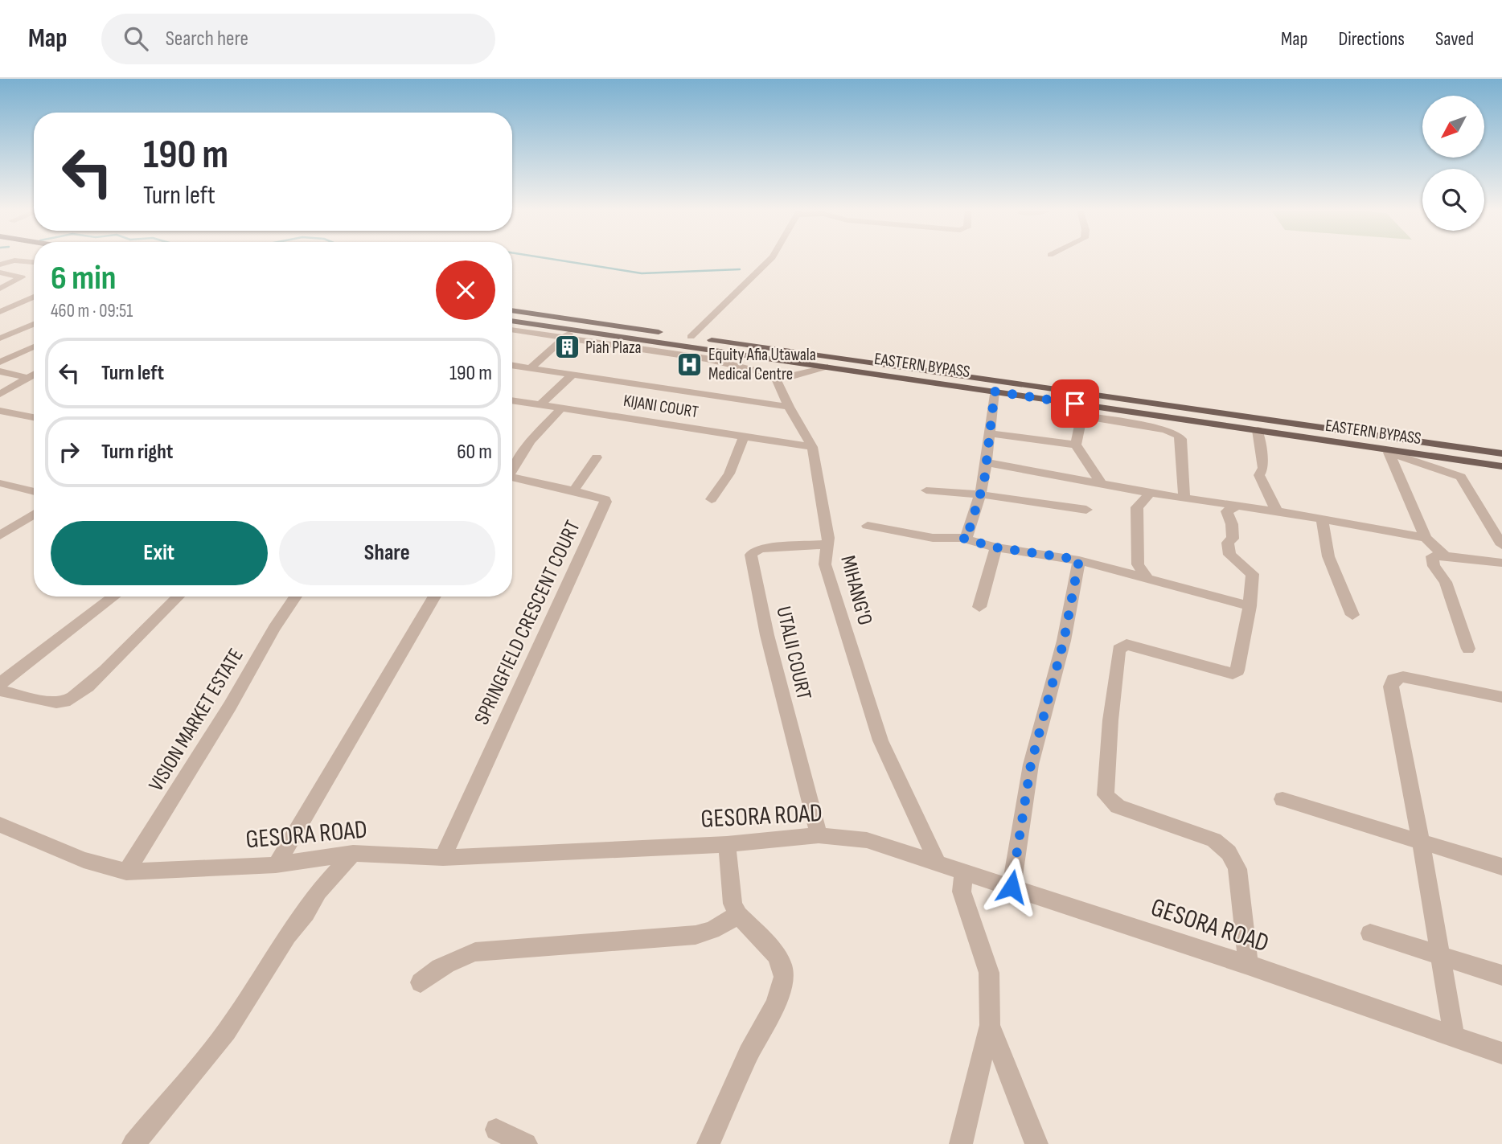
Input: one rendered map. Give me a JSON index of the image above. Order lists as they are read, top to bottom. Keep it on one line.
{"streets":{"main road":["EASTERN BYPASS"],"street":["KIJANI COURT","MIHANG'O","SPRINGFIELD CRESCENT COURT","UTALII COURT","VISION MARKET ESTATE","GESORA ROAD"]},"crossings":[["KIJANI COURT","MIHANG'O"],["MIHANG'O","UTALII COURT"],["MIHANG'O","GESORA ROAD"],["SPRINGFIELD CRESCENT COURT","GESORA ROAD"],["UTALII COURT","GESORA ROAD"],["VISION MARKET ESTATE","GESORA ROAD"]],"places":{"building":["Piah Plaza"],"hospital":["Equity Afia Utawala Medical Centre"]},"north":"bottom left","page":{"header":"Map","search":"Search here","nav":["Map","Directions","Saved"],"turn":["190 m","Turn left"],"heading":["6 min","460 m · 09:51"],"list":[{"name":"Turn left","value":"190 m"},{"name":"Turn right","value":"60 m"}],"buttons":["Exit","Share"]}}
